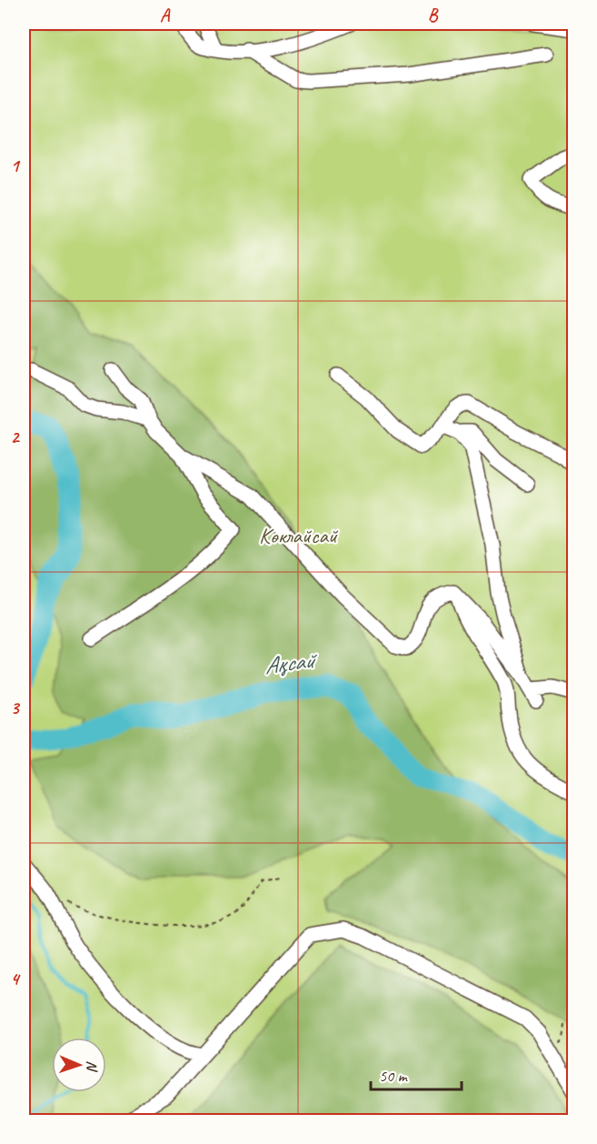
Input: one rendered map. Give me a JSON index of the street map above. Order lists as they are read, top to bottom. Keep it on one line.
{"water":["Ақсай"],"parks":["Көклайсай"],"scale_bar":"50 m","north":"right","grid":{"columns":["A","B"],"rows":["1","2","3","4"]}}
